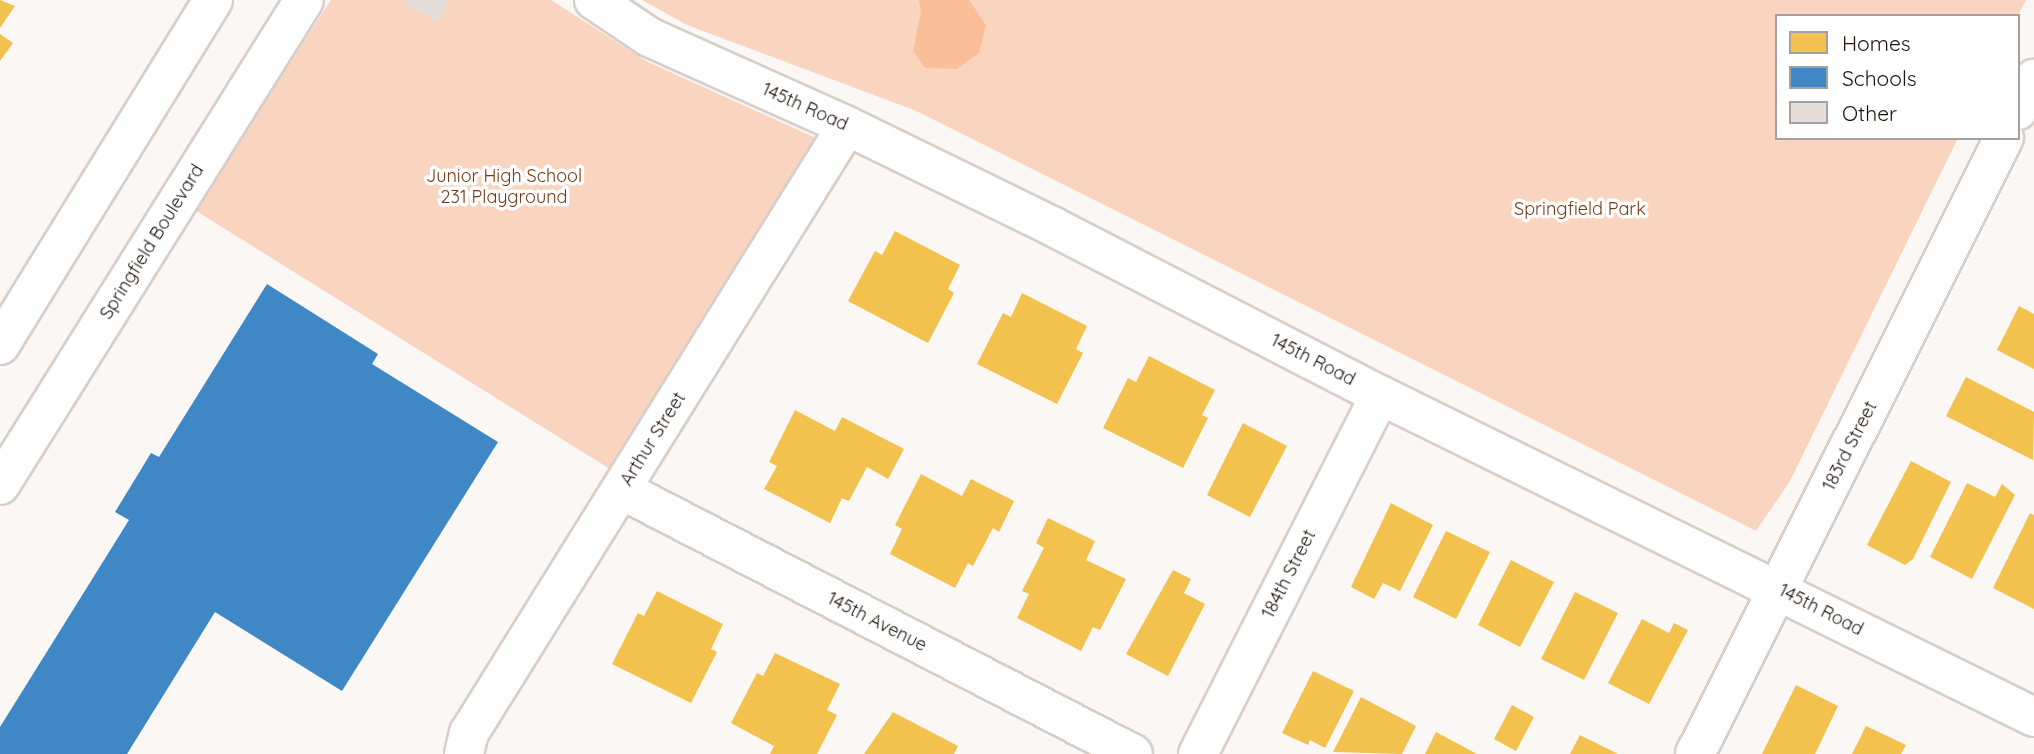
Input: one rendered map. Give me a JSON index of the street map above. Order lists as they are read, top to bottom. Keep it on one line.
{"streets":{"street":["145th Road","Springfield Boulevard","Arthur Street","183rd Street","184th Street","145th Avenue"]},"crossings":[["145th Road","Arthur Street"],["145th Road","183rd Street"],["145th Road","184th Street"],["Arthur Street","145th Avenue"]],"parks":["Junior High School 231 Playground","Springfield Park"],"legend":["Homes","Schools","Other"]}
